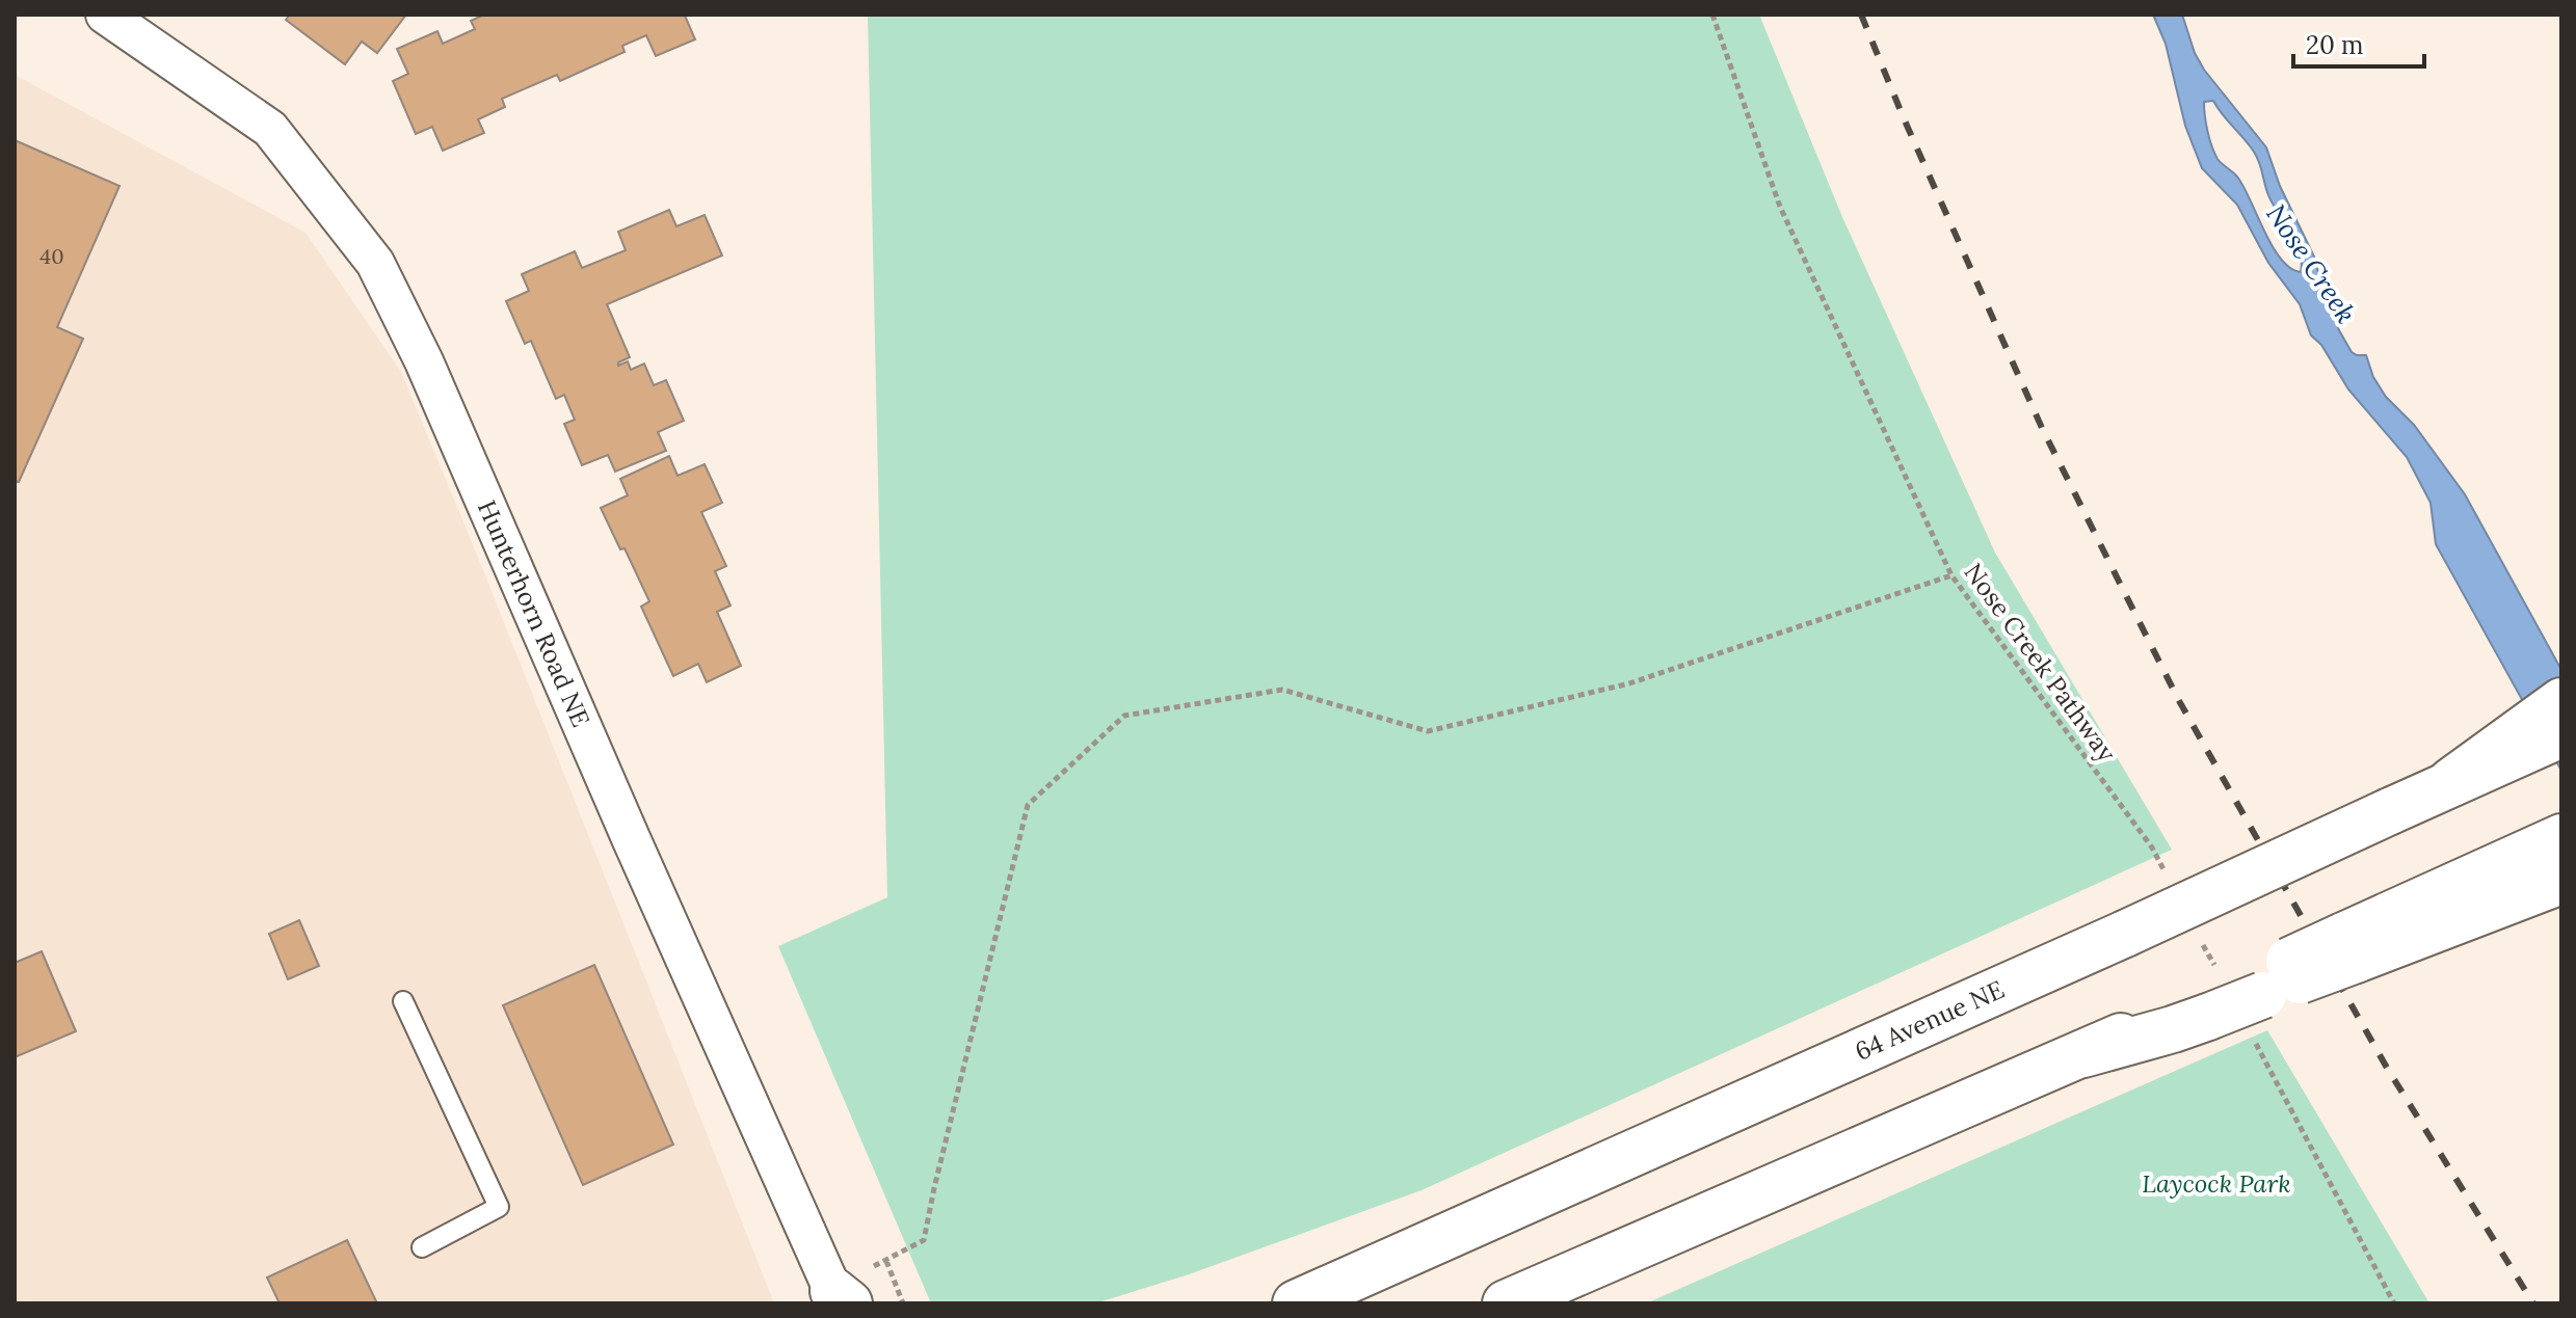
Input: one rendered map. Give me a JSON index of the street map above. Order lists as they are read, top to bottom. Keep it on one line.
{"streets":{"main road":["64 Avenue NE"],"street":["Hunterhorn Road NE"],"path":["Nose Creek Pathway"]},"water":["Nose Creek"],"parks":["Laycock Park"],"house_numbers":["40"],"scale_bar":"20 m"}
